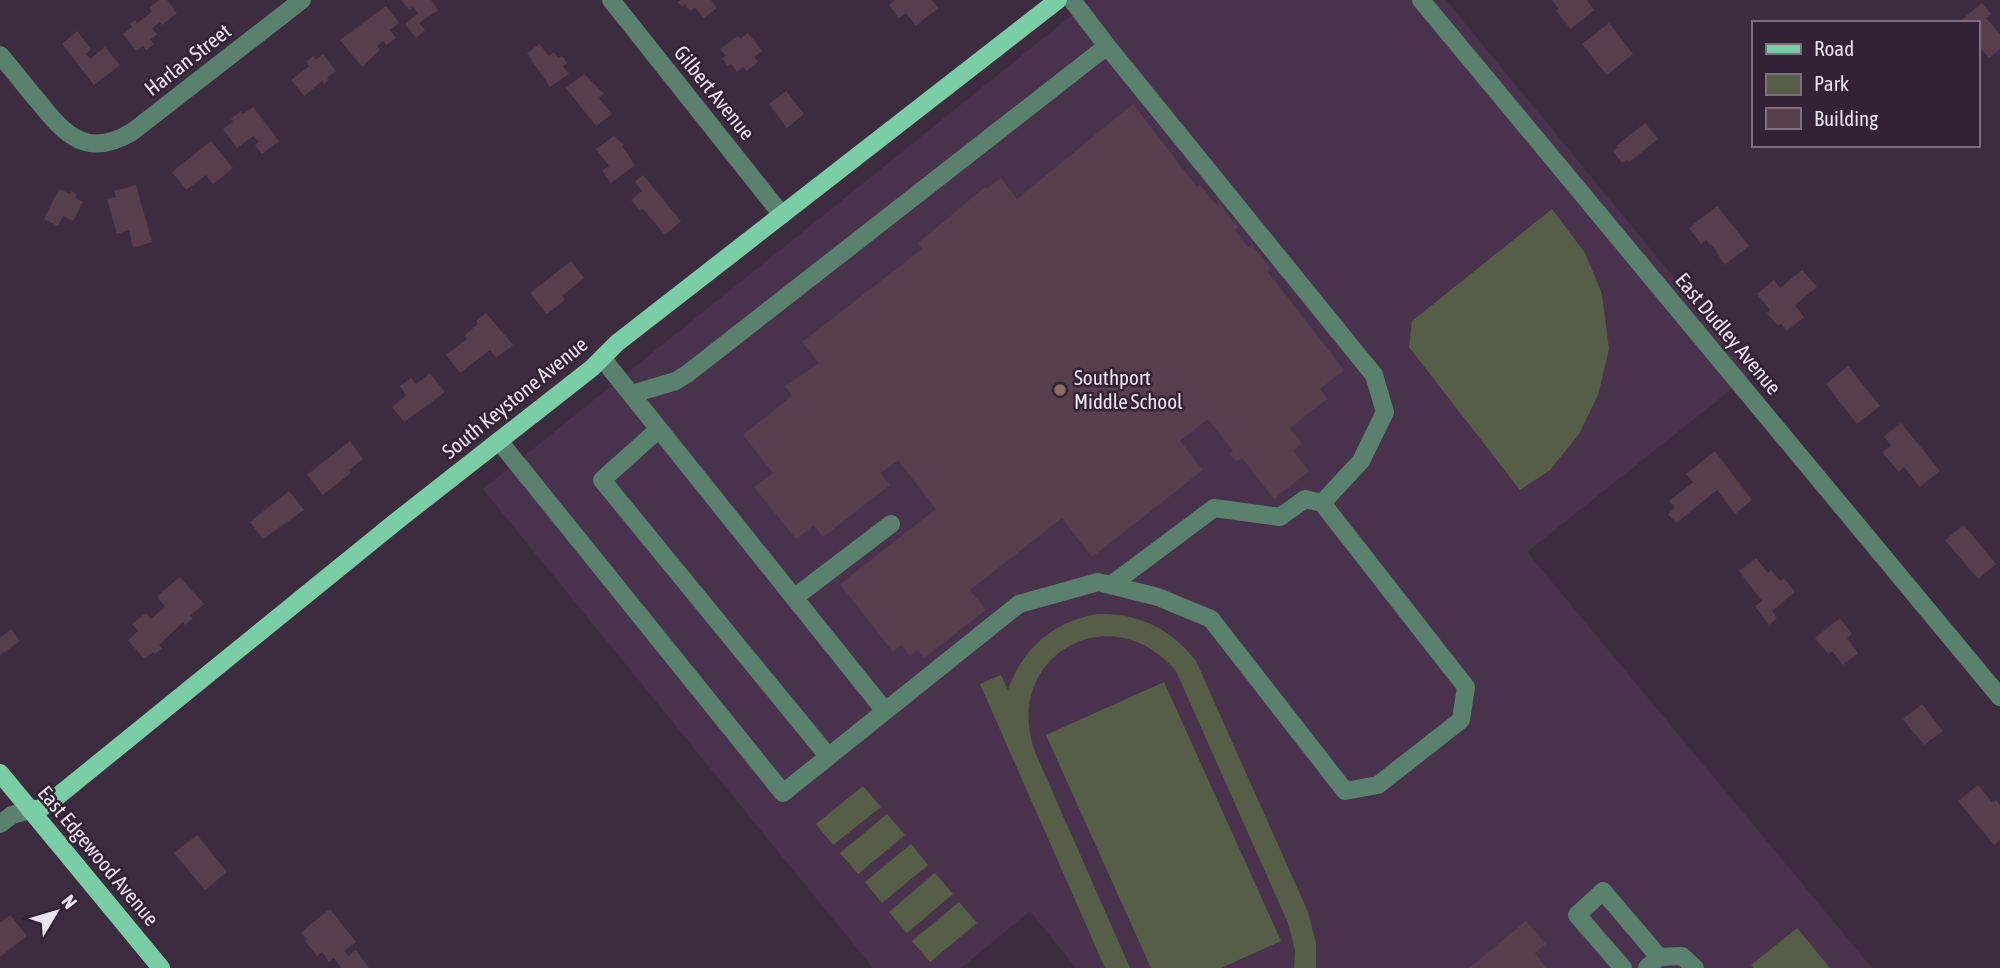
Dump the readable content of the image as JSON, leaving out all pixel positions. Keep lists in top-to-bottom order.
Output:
{
  "streets": {
    "main road": ["South Keystone Avenue", "East Edgewood Avenue"],
    "street": ["Harlan Street", "Gilbert Avenue", "East Dudley Avenue"]
  },
  "crossings": [
    ["Gilbert Avenue", "South Keystone Avenue"],
    ["South Keystone Avenue", "East Edgewood Avenue"]
  ],
  "places": ["Southport Middle School"],
  "legend": ["Road", "Park", "Building"],
  "north": "top right"
}
